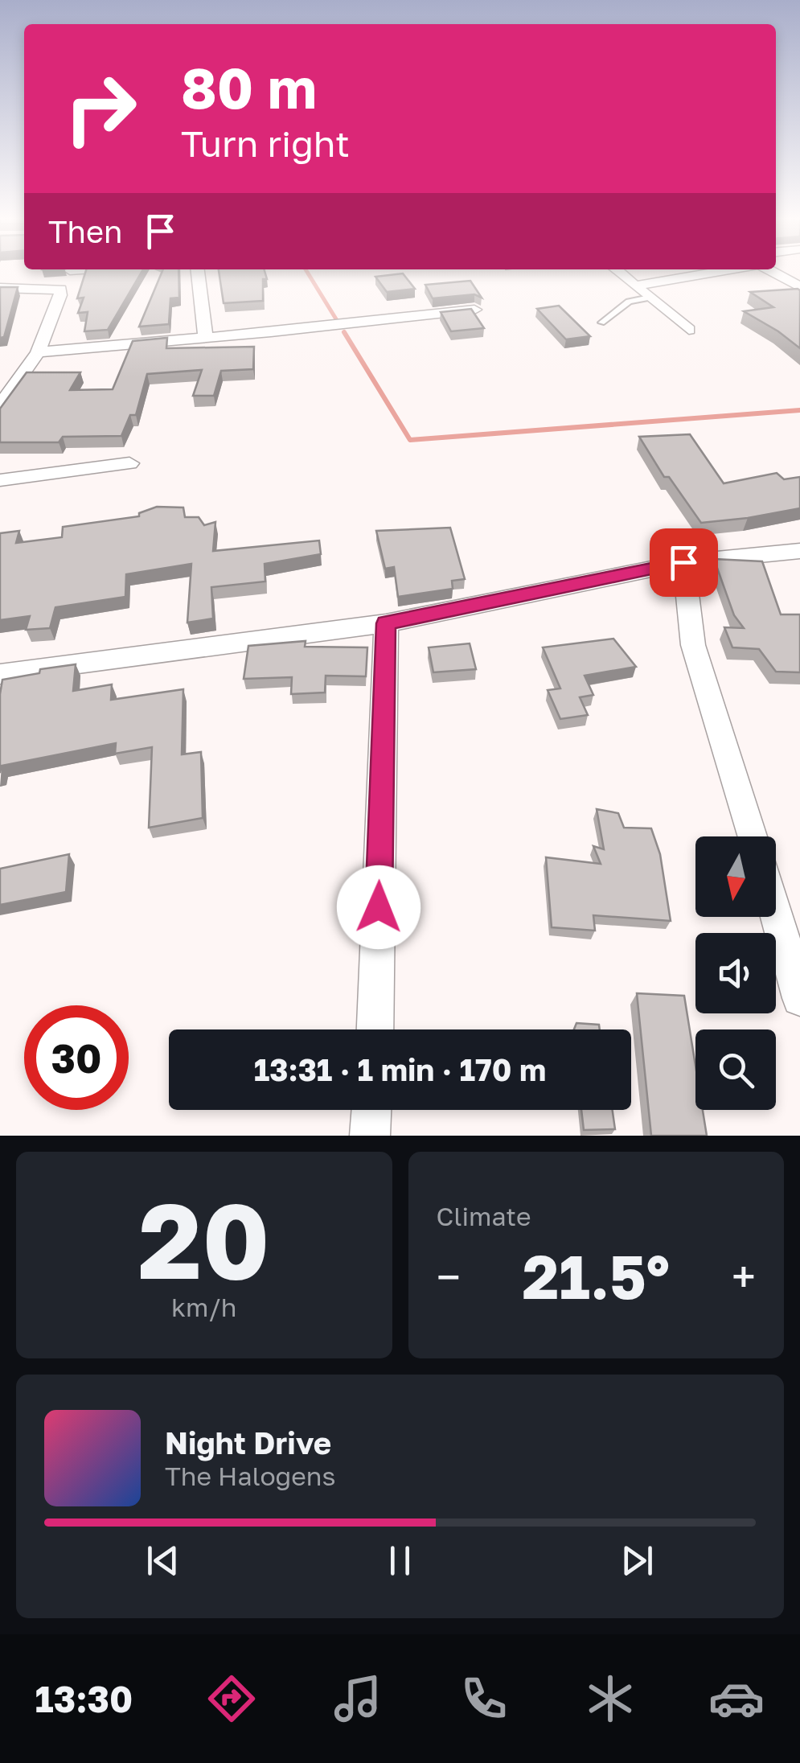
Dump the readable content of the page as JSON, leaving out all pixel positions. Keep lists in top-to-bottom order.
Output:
{
  "north": "bottom",
  "page": {
    "turn": ["80 m", "Turn right"],
    "then": "Then",
    "limit": "30",
    "trip": "13:31 · 1 min · 170 m",
    "tile": [
      ["20", "km/h"],
      "Climate"
    ],
    "heat": ["−", "21.5°", "+"],
    "song": ["Night Drive", "The Halogens"],
    "tabs": "13:30"
  }
}
